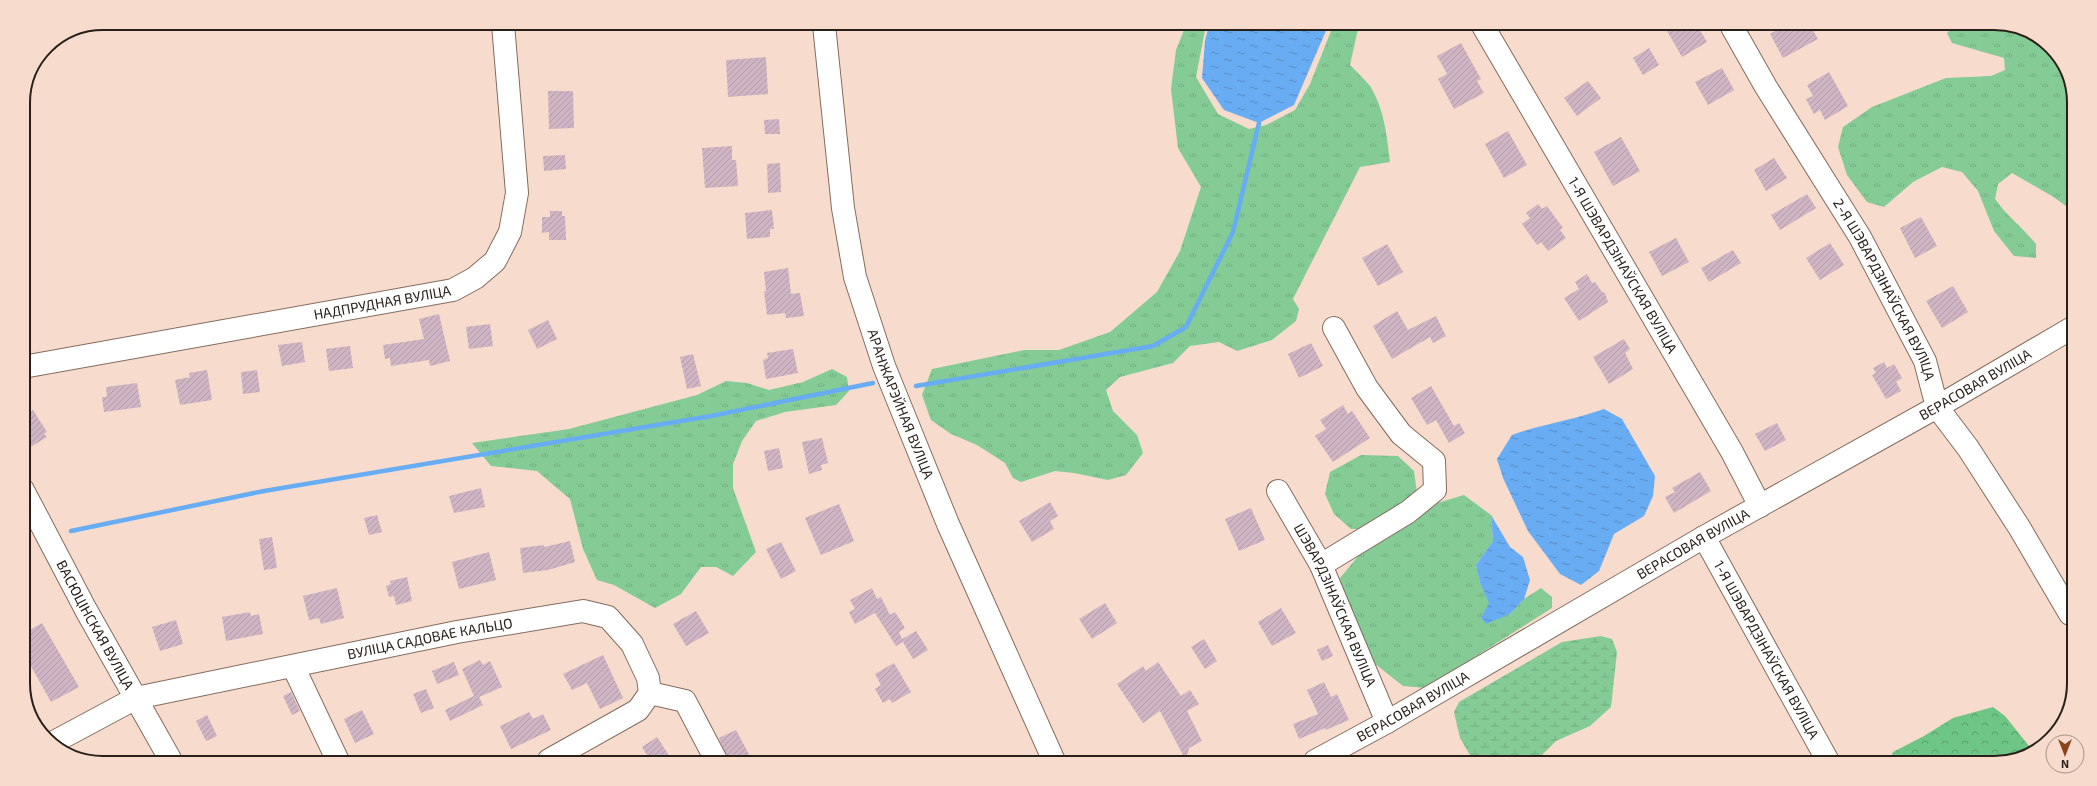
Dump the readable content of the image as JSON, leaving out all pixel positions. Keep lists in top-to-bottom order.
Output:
{
  "streets": {
    "street": [
      "1-Я ШЭВАРДЗІНАЎСКАЯ ВУЛІЦА",
      "2-Я ШЭВАРДЗІНАЎСКАЯ ВУЛІЦА",
      "НАДПРУДНАЯ ВУЛІЦА",
      "ВЕРАСОВАЯ ВУЛІЦА",
      "АРАНЖАРЭЙНАЯ ВУЛІЦА",
      "ШЭВАРДЗІНАЎСКАЯ ВУЛІЦА",
      "ВАСЮЦІНСКАЯ ВУЛІЦА",
      "ВУЛІЦА САДОВАЕ КАЛЬЦО"
    ]
  },
  "crossings": [
    ["1-Я ШЭВАРДЗІНАЎСКАЯ ВУЛІЦА", "ВЕРАСОВАЯ ВУЛІЦА"],
    ["2-Я ШЭВАРДЗІНАЎСКАЯ ВУЛІЦА", "ВЕРАСОВАЯ ВУЛІЦА"],
    ["ВЕРАСОВАЯ ВУЛІЦА", "ШЭВАРДЗІНАЎСКАЯ ВУЛІЦА"],
    ["ВАСЮЦІНСКАЯ ВУЛІЦА", "ВУЛІЦА САДОВАЕ КАЛЬЦО"]
  ],
  "north": "bottom"
}
